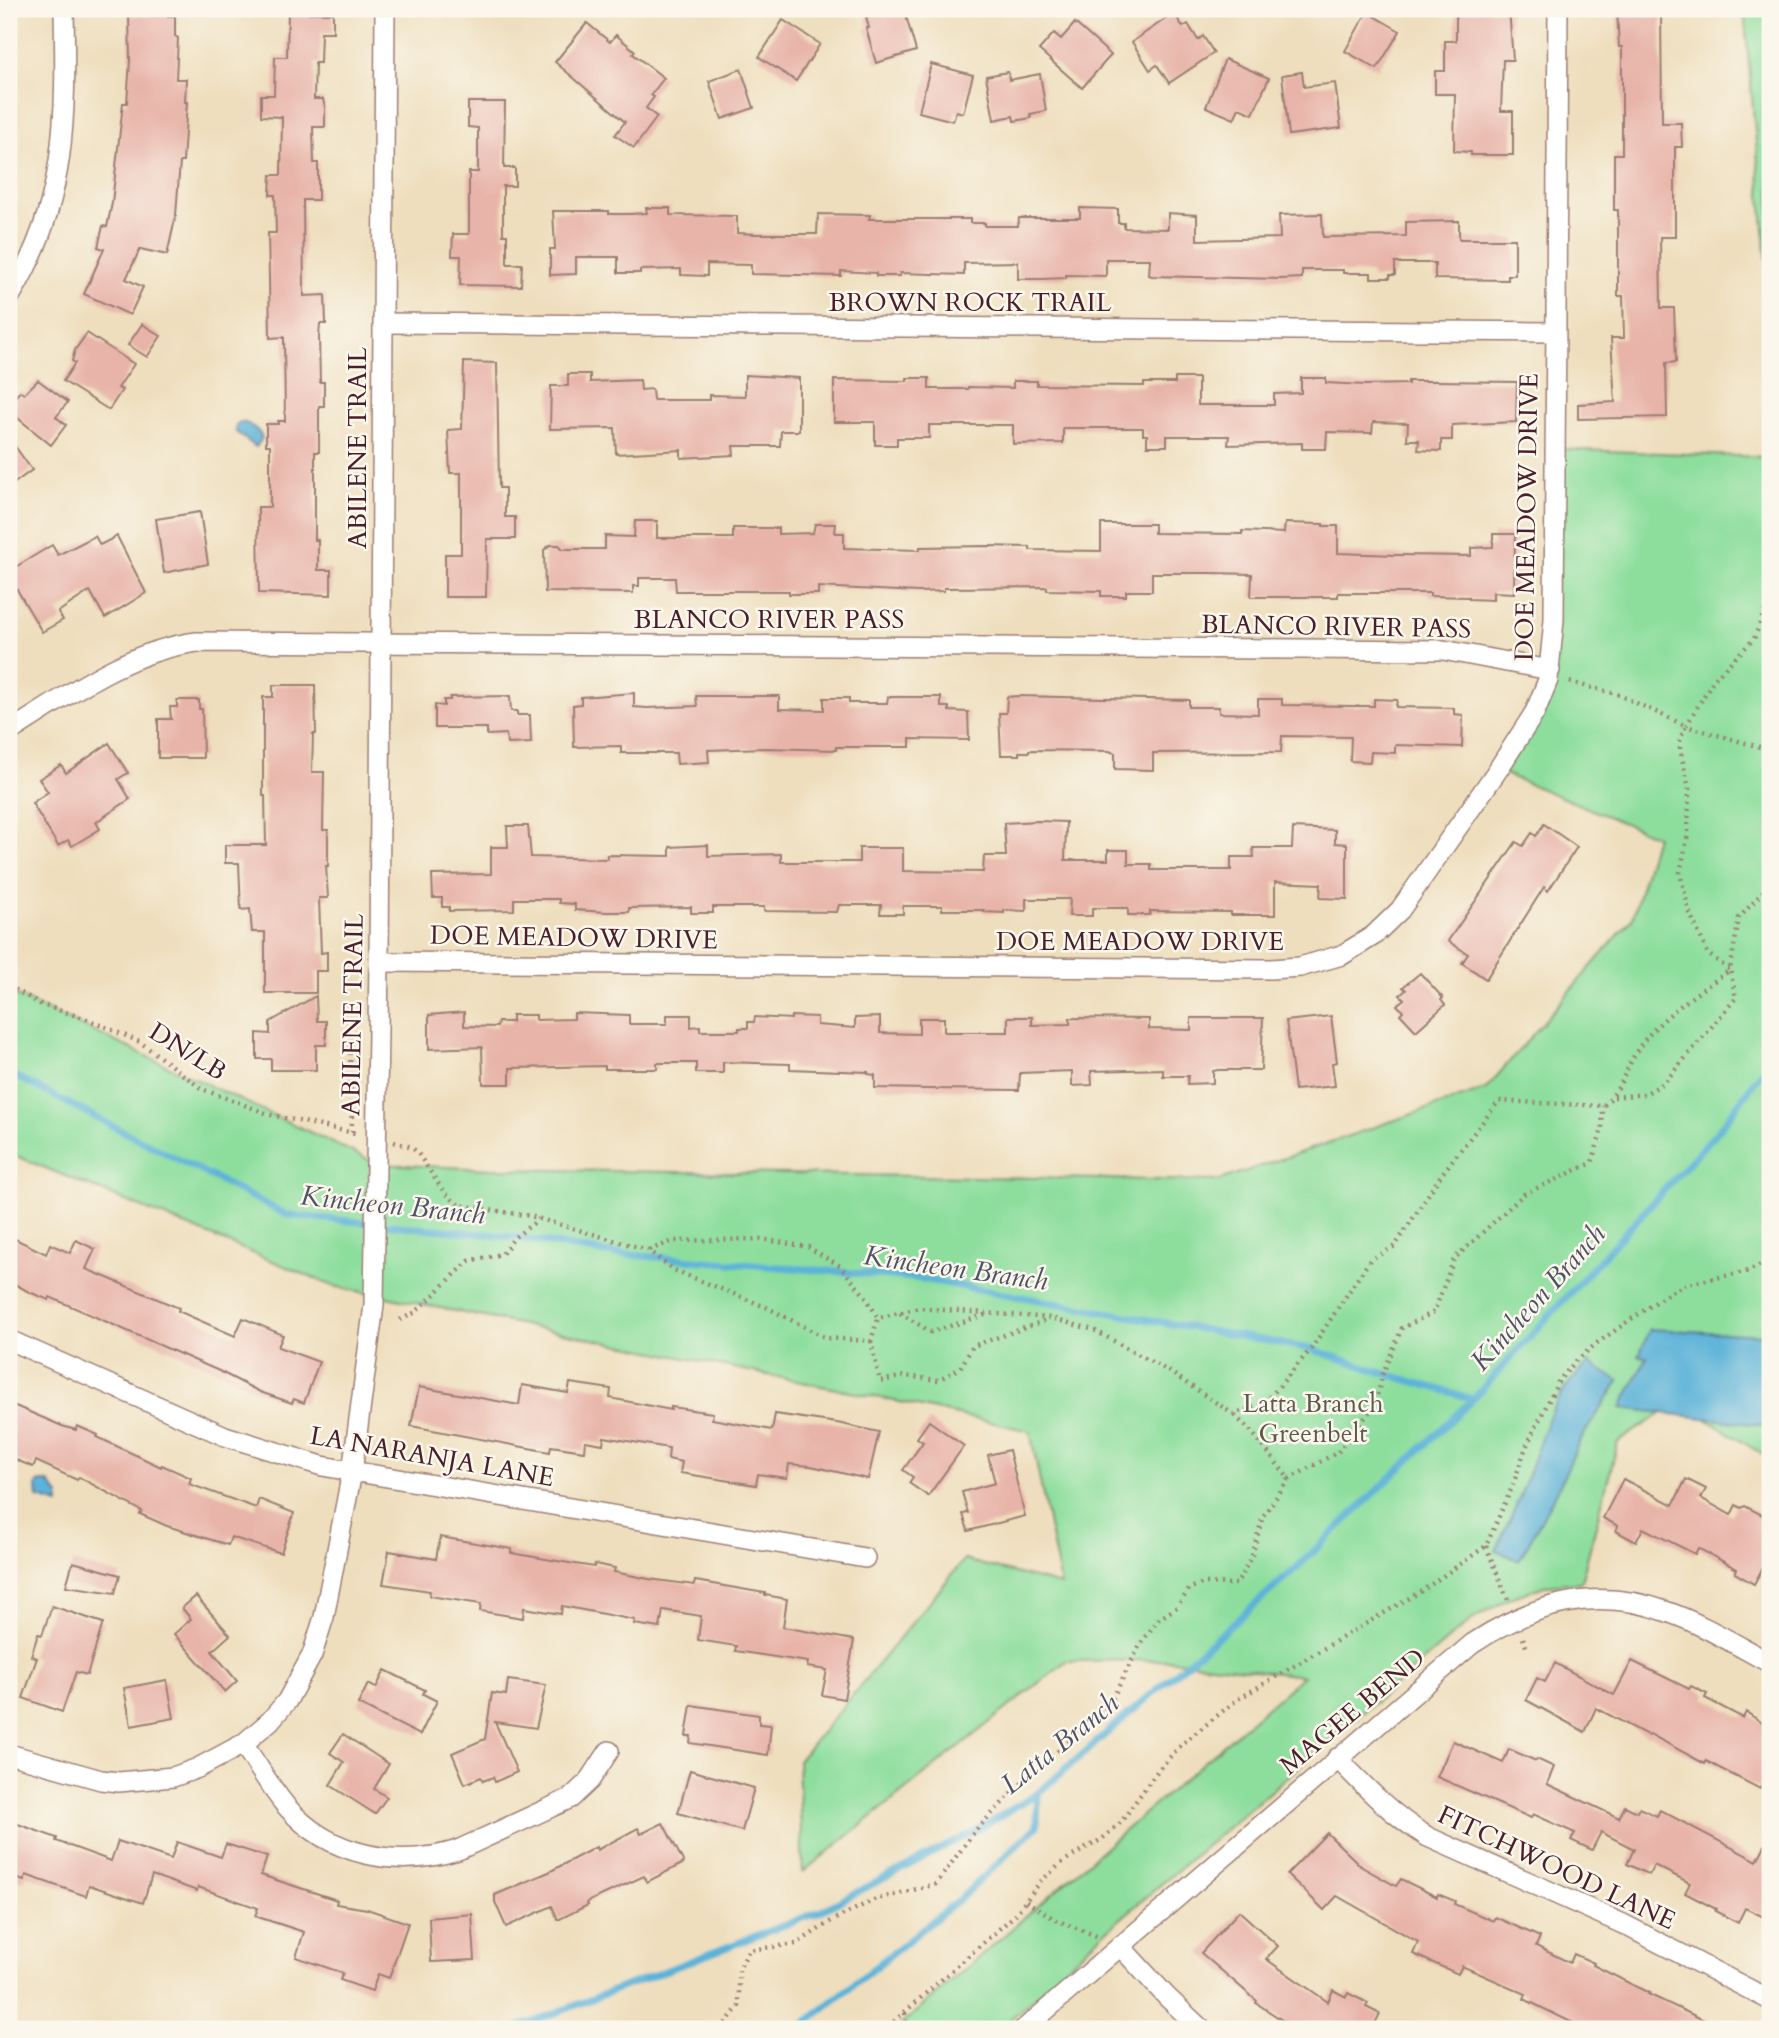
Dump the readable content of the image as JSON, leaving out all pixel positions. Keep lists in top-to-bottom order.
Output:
{
  "streets": {
    "street": [
      "BROWN ROCK TRAIL",
      "ABILENE TRAIL",
      "DOE MEADOW DRIVE",
      "BLANCO RIVER PASS",
      "LA NARANJA LANE",
      "MAGEE BEND",
      "FITCHWOOD LANE"
    ],
    "path": ["DN/LB"]
  },
  "crossings": [
    ["BROWN ROCK TRAIL", "ABILENE TRAIL"],
    ["BROWN ROCK TRAIL", "DOE MEADOW DRIVE"],
    ["ABILENE TRAIL", "DOE MEADOW DRIVE"],
    ["ABILENE TRAIL", "BLANCO RIVER PASS"],
    ["ABILENE TRAIL", "LA NARANJA LANE"],
    ["DOE MEADOW DRIVE", "BLANCO RIVER PASS"],
    ["MAGEE BEND", "FITCHWOOD LANE"]
  ],
  "water": ["Kincheon Branch", "Latta Branch"],
  "parks": ["Latta Branch Greenbelt"]
}
